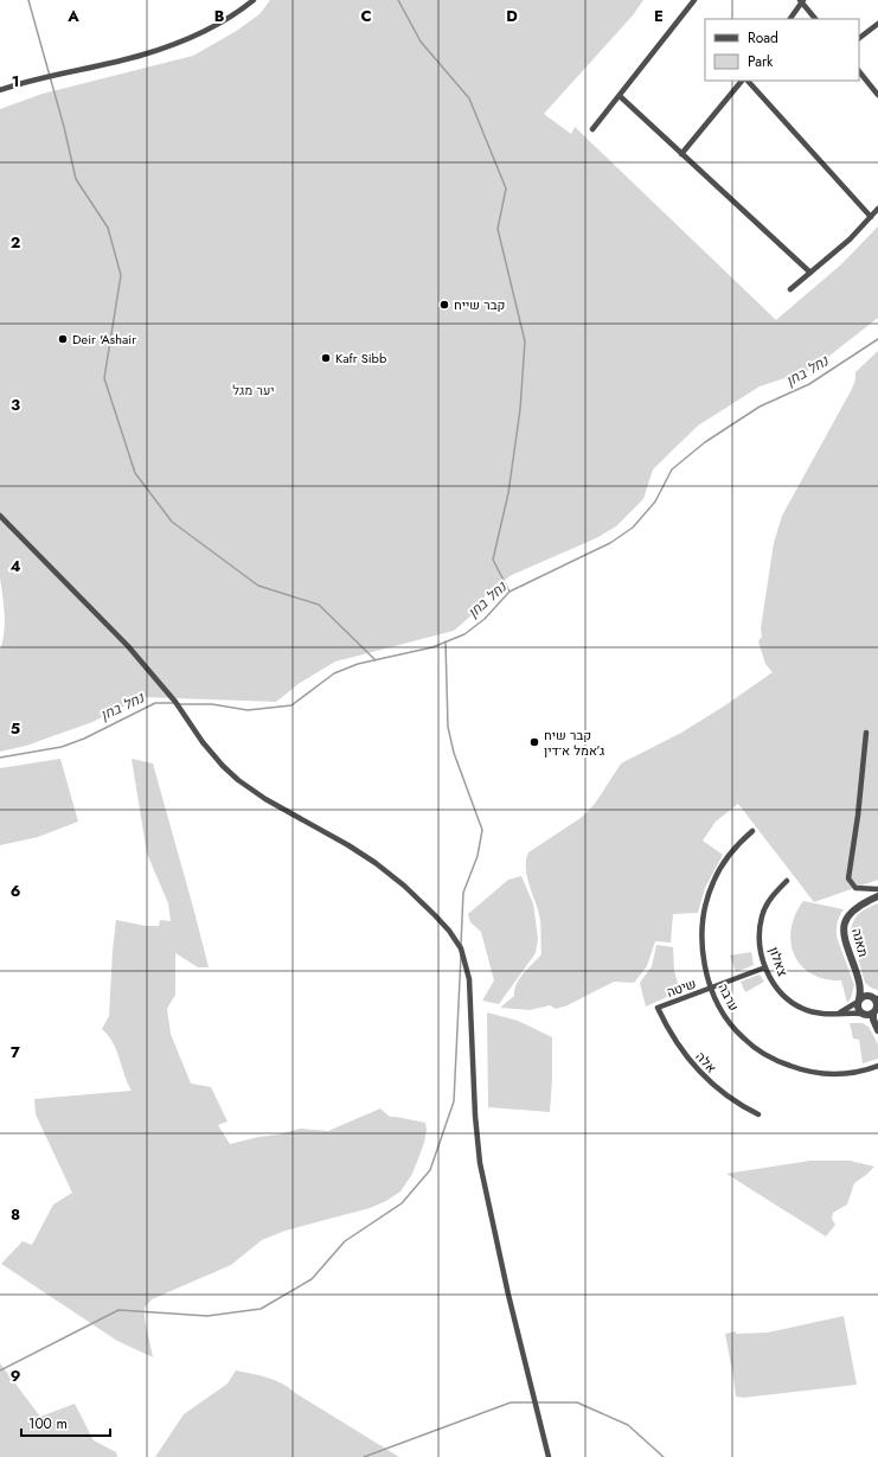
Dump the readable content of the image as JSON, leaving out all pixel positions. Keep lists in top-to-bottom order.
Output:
{
  "streets": {
    "street": [
      "תאנה",
      "צאלון",
      "שיטה",
      "ערבה",
      "אלה"
    ]
  },
  "crossings": [
    ["תאנה", "צאלון"],
    ["צאלון", "שיטה"],
    ["שיטה", "ערבה"],
    ["שיטה", "אלה"]
  ],
  "water": ["נחל בחן"],
  "parks": ["יער מגל"],
  "places": [
    "קבר שייח",
    "Deir 'Ashair",
    "Kafr Sibb",
    "קבר שיח ג׳אמל א־דין"
  ],
  "legend": ["Road", "Park"],
  "scale_bar": "100 m",
  "grid": {
    "columns": [
      "A",
      "B",
      "C",
      "D",
      "E"
    ],
    "rows": [
      "1",
      "2",
      "3",
      "4",
      "5",
      "6",
      "7",
      "8",
      "9"
    ]
  }
}
